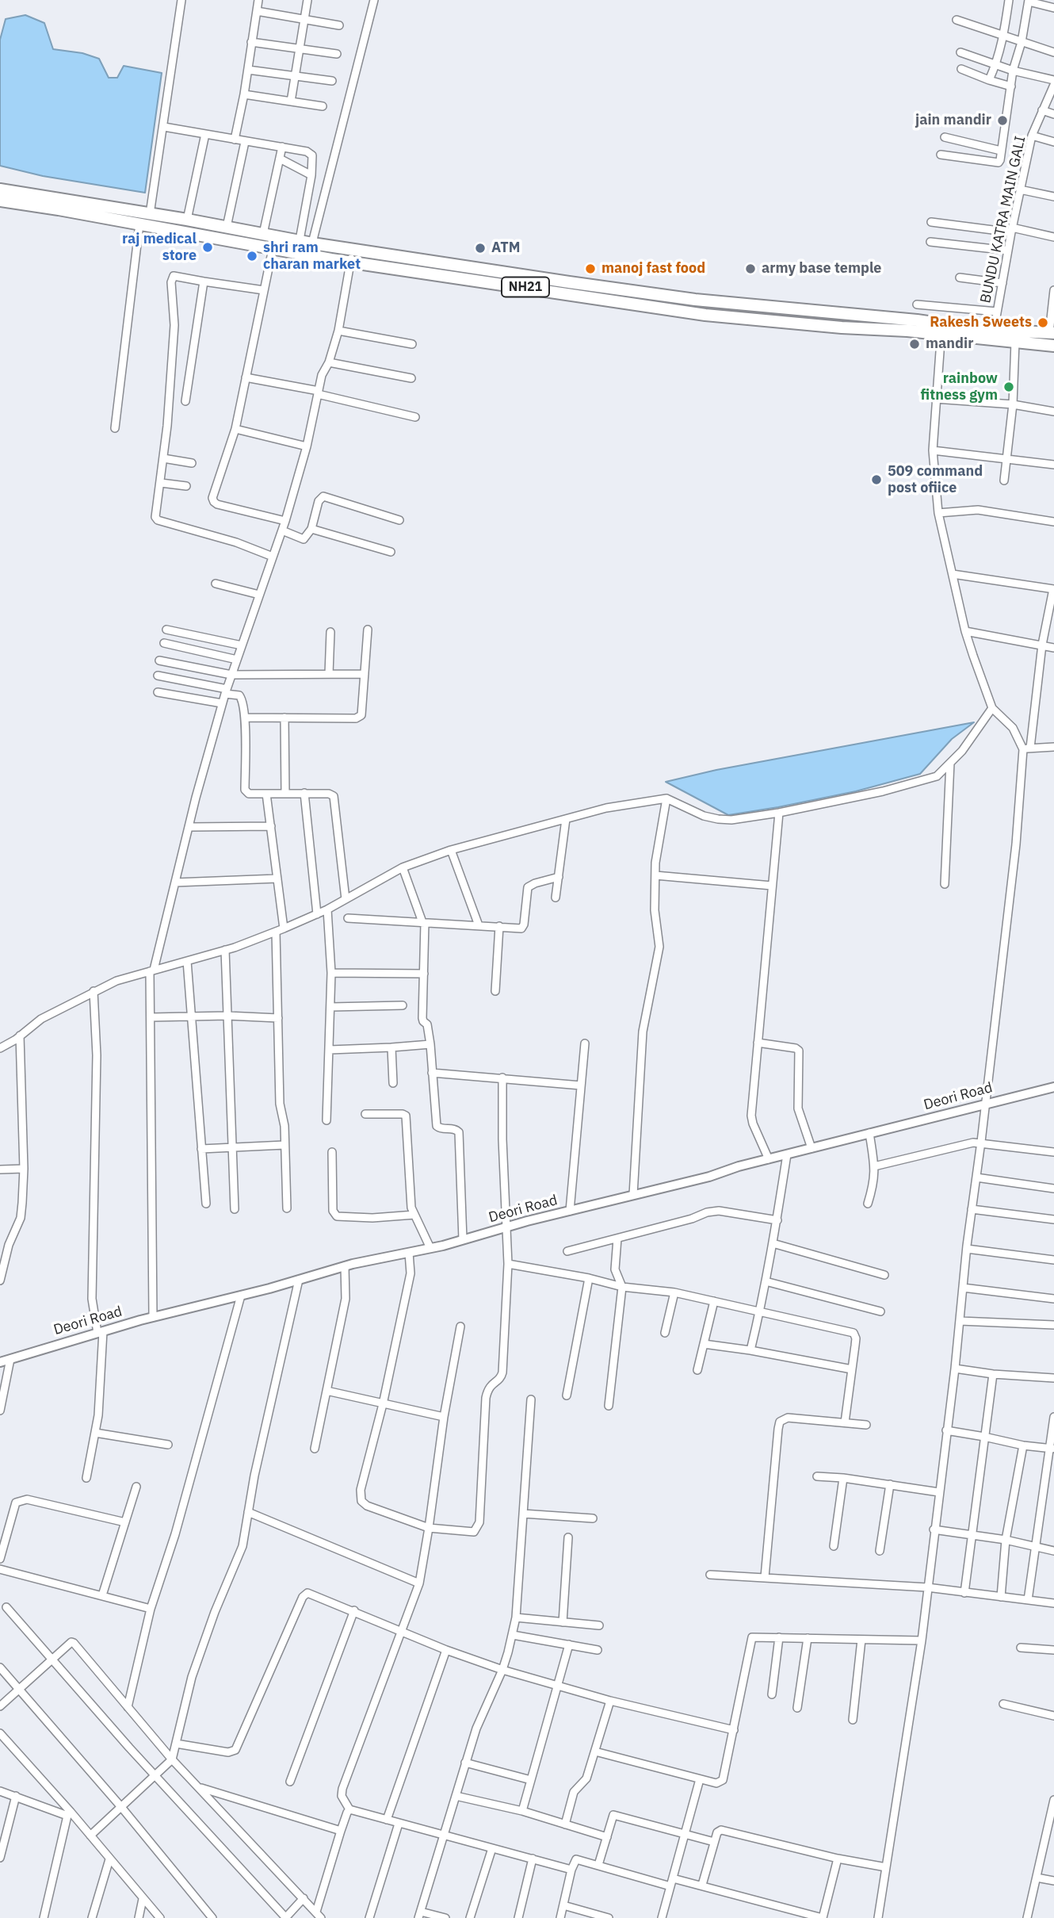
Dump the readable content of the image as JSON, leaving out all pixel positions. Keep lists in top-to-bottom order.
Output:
{
  "streets": {
    "highway": ["NH21"],
    "street": ["BUNDU KATRA MAIN GALI", "Deori Road"]
  },
  "crossings": [
    ["BUNDU KATRA MAIN GALI", "NH21"]
  ],
  "places": [
    "jain mandir",
    "raj medical store",
    "ATM",
    "shri ram charan market",
    "manoj fast food",
    "army base temple",
    "Rakesh Sweets",
    "mandir",
    "rainbow fitness gym",
    "509 command post ofiice"
  ]
}
